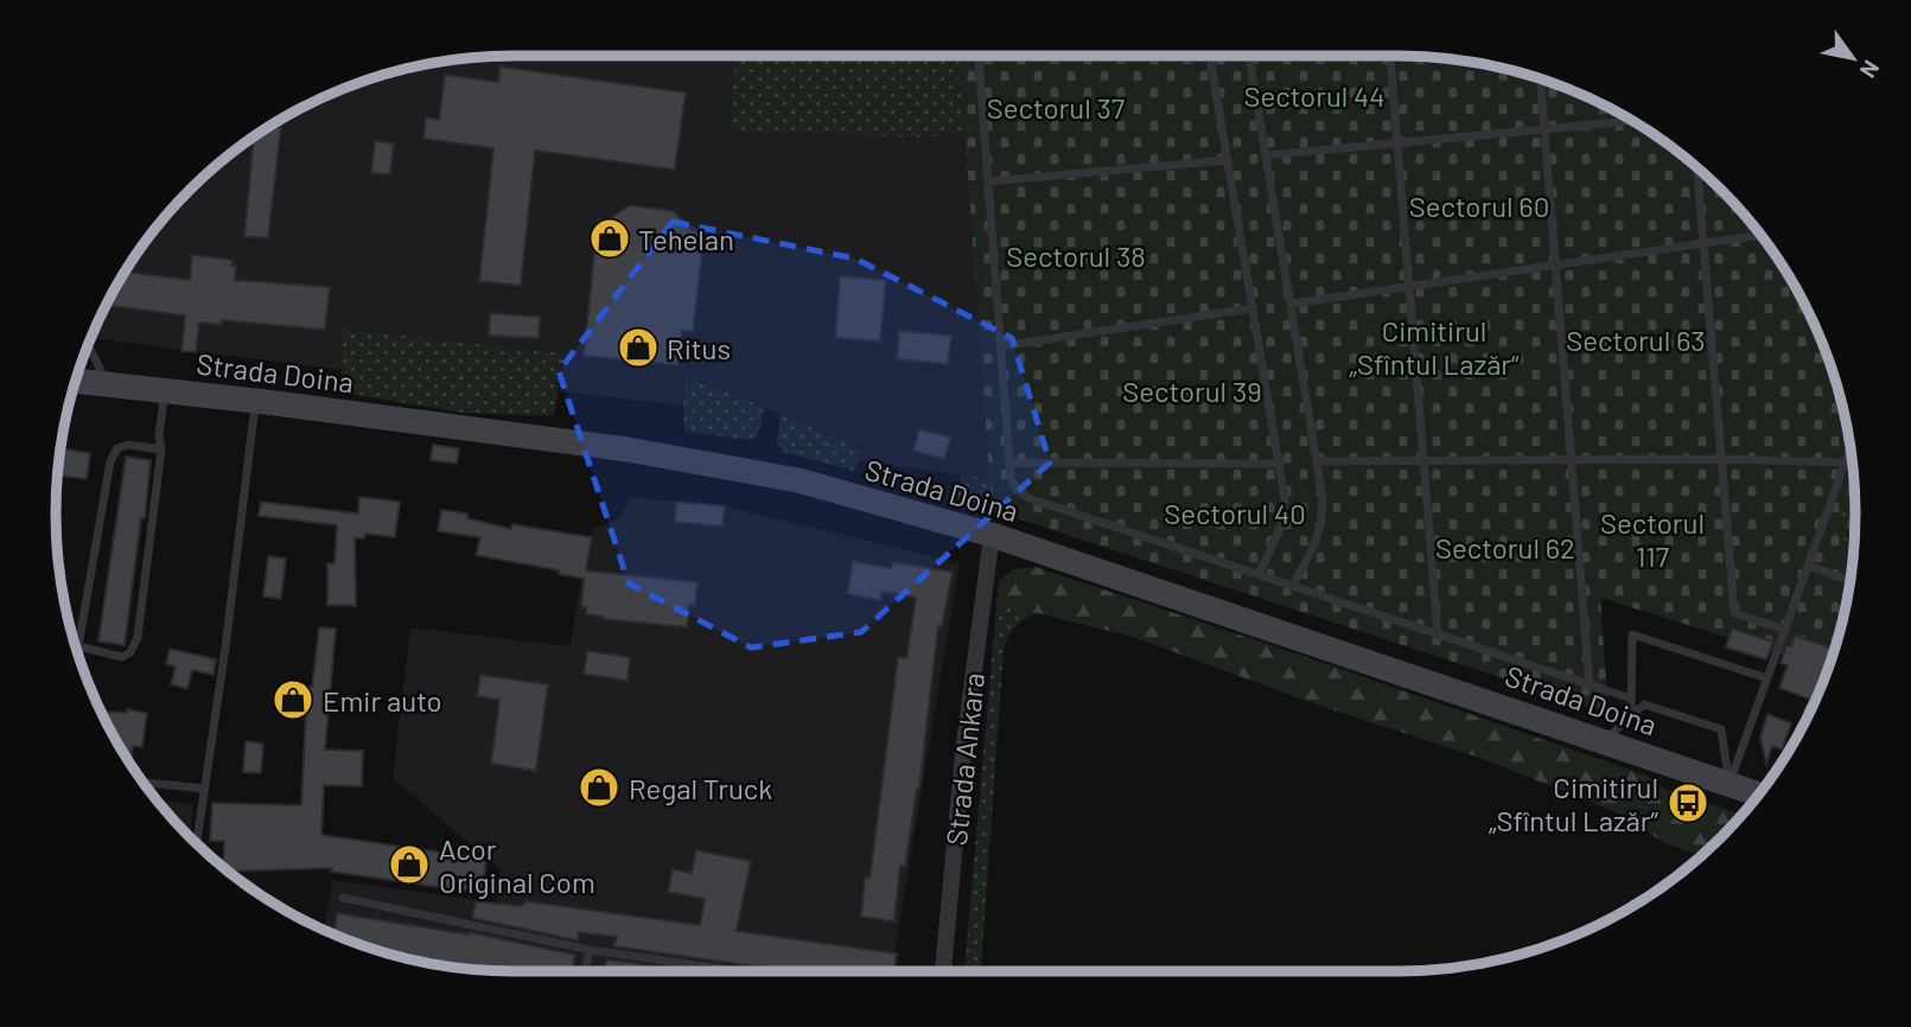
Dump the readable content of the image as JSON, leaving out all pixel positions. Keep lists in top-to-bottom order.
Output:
{
  "streets": {
    "main road": ["Strada Doina"],
    "street": ["Strada Ankara"]
  },
  "crossings": [
    ["Strada Doina", "Strada Ankara"]
  ],
  "parks": [
    "Sectorul 44",
    "Sectorul 37",
    "Sectorul 60",
    "Sectorul 38",
    "Cimitirul „Sfîntul Lazăr“",
    "Sectorul 63",
    "Sectorul 39",
    "Sectorul 40",
    "Sectorul 117",
    "Sectorul 62"
  ],
  "places": {
    "shop": [
      "Tehelan",
      "Ritus",
      "Emir auto",
      "Regal Truck",
      "Acor Original Com"
    ],
    "bus stop": ["Cimitirul „Sfîntul Lazăr”"]
  },
  "north": "bottom right"
}
